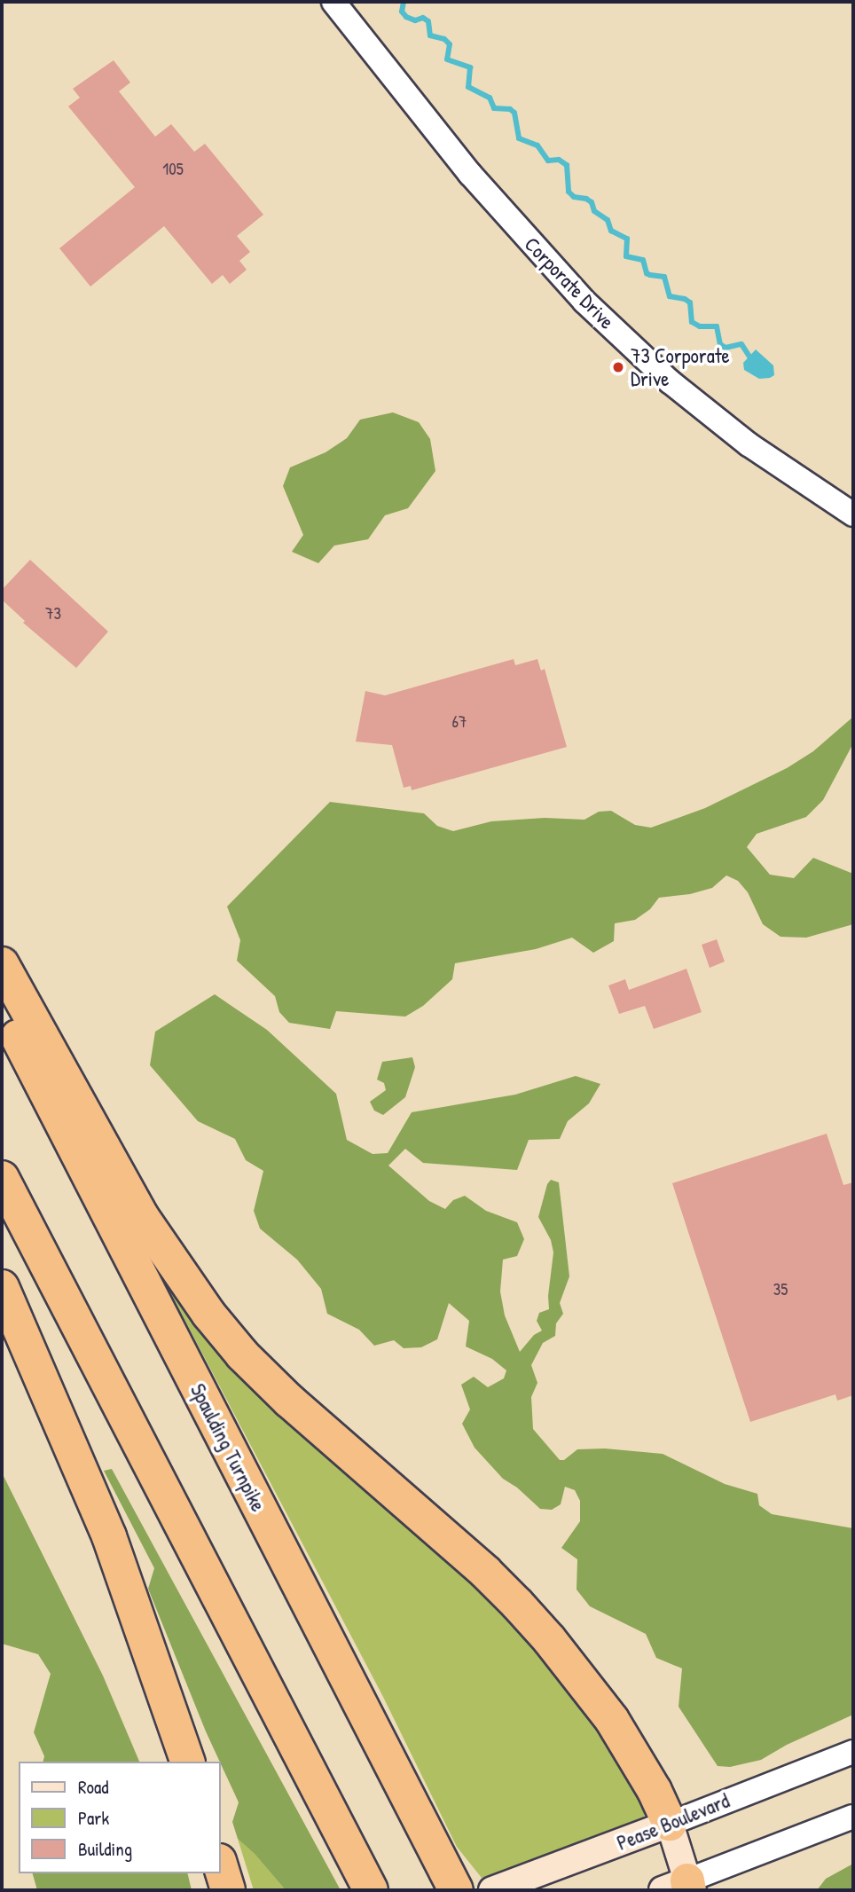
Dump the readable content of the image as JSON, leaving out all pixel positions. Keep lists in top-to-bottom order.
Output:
{
  "streets": {
    "highway": ["Spaulding Turnpike"],
    "main road": ["Pease Boulevard"],
    "street": ["Corporate Drive"]
  },
  "places": ["73 Corporate Drive"],
  "house_numbers": [
    "105",
    "73",
    "67",
    "35"
  ],
  "legend": ["Road", "Park", "Building"]
}
